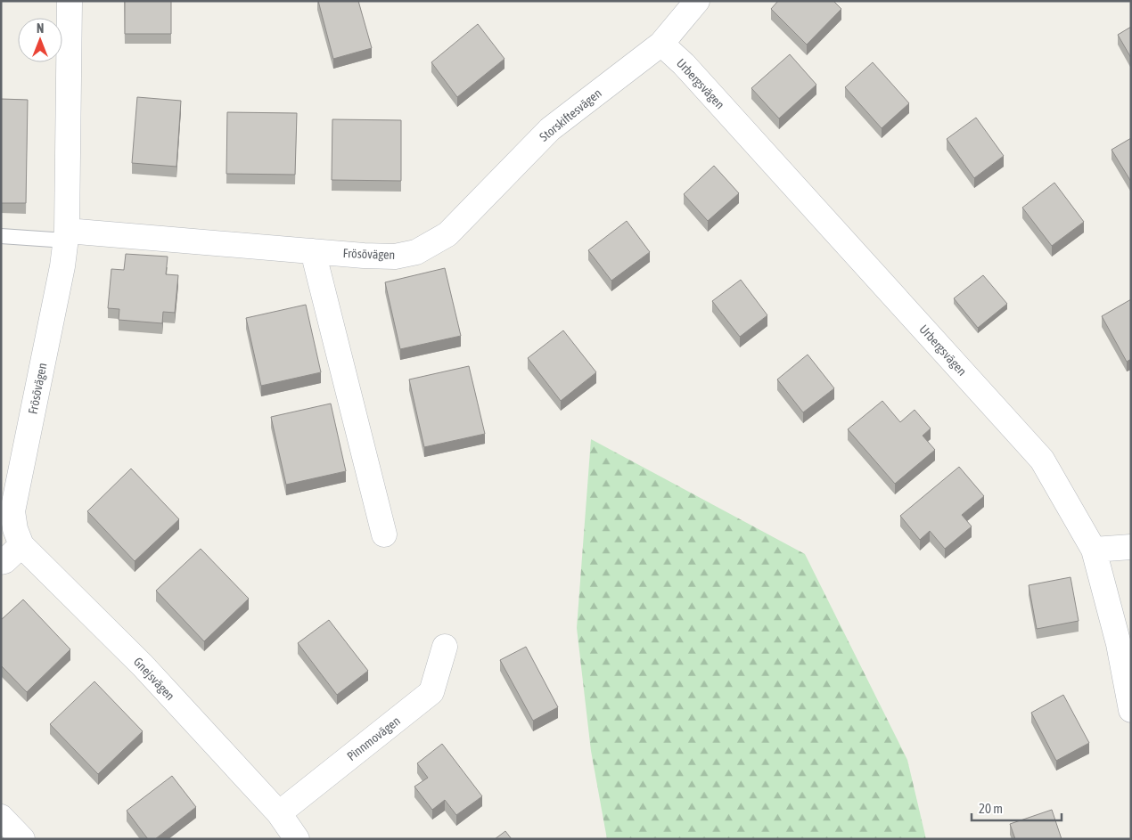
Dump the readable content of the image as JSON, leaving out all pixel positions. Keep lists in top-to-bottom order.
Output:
{
  "streets": {
    "street": [
      "Urbergsvägen",
      "Storskiftesvägen",
      "Frösövägen",
      "Gnejsvägen",
      "Pinnmovägen"
    ]
  },
  "crossings": [
    ["Urbergsvägen", "Storskiftesvägen"],
    ["Storskiftesvägen", "Frösövägen"],
    ["Frösövägen", "Gnejsvägen"],
    ["Gnejsvägen", "Pinnmovägen"]
  ],
  "scale_bar": "20 m",
  "north": "top"
}
